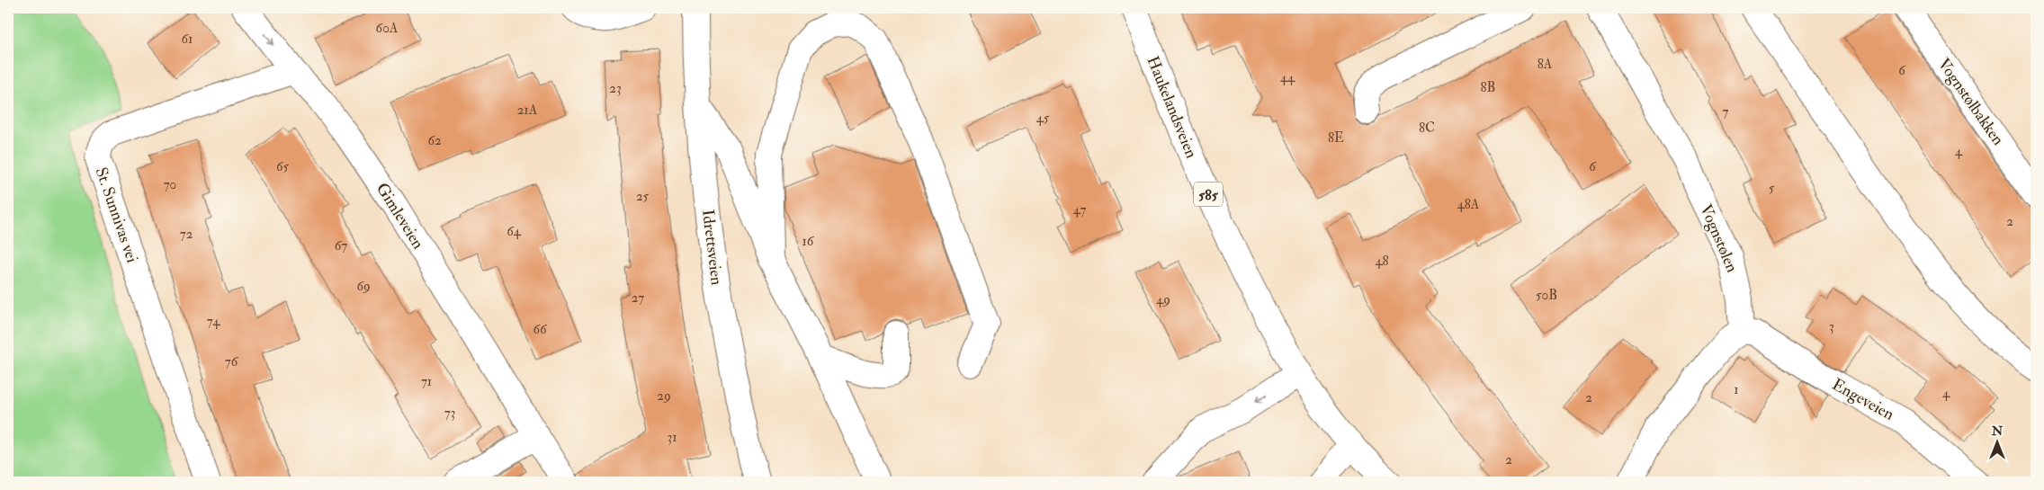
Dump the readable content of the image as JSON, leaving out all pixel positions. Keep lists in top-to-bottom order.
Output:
{
  "streets": {
    "street": [
      "Vognstølbakken",
      "Haukelandsveien",
      "585",
      "St. Sunnivas vei",
      "Gimleveien",
      "Vognstølen",
      "Idrettsveien",
      "Engeveien"
    ]
  },
  "crossings": [
    ["Haukelandsveien", "585"],
    ["St. Sunnivas vei", "Gimleveien"],
    ["Vognstølen", "Engeveien"]
  ],
  "house_numbers": [
    "60A",
    "61",
    "8A",
    "6",
    "44",
    "8B",
    "23",
    "21A",
    "7",
    "45",
    "8C",
    "8E",
    "62",
    "4",
    "65",
    "6",
    "70",
    "5",
    "25",
    "48A",
    "47",
    "2",
    "64",
    "72",
    "16",
    "67",
    "48",
    "69",
    "50B",
    "27",
    "49",
    "74",
    "3",
    "66",
    "76",
    "71",
    "1",
    "4",
    "29",
    "2",
    "73",
    "31",
    "2"
  ],
  "north": "top"
}
